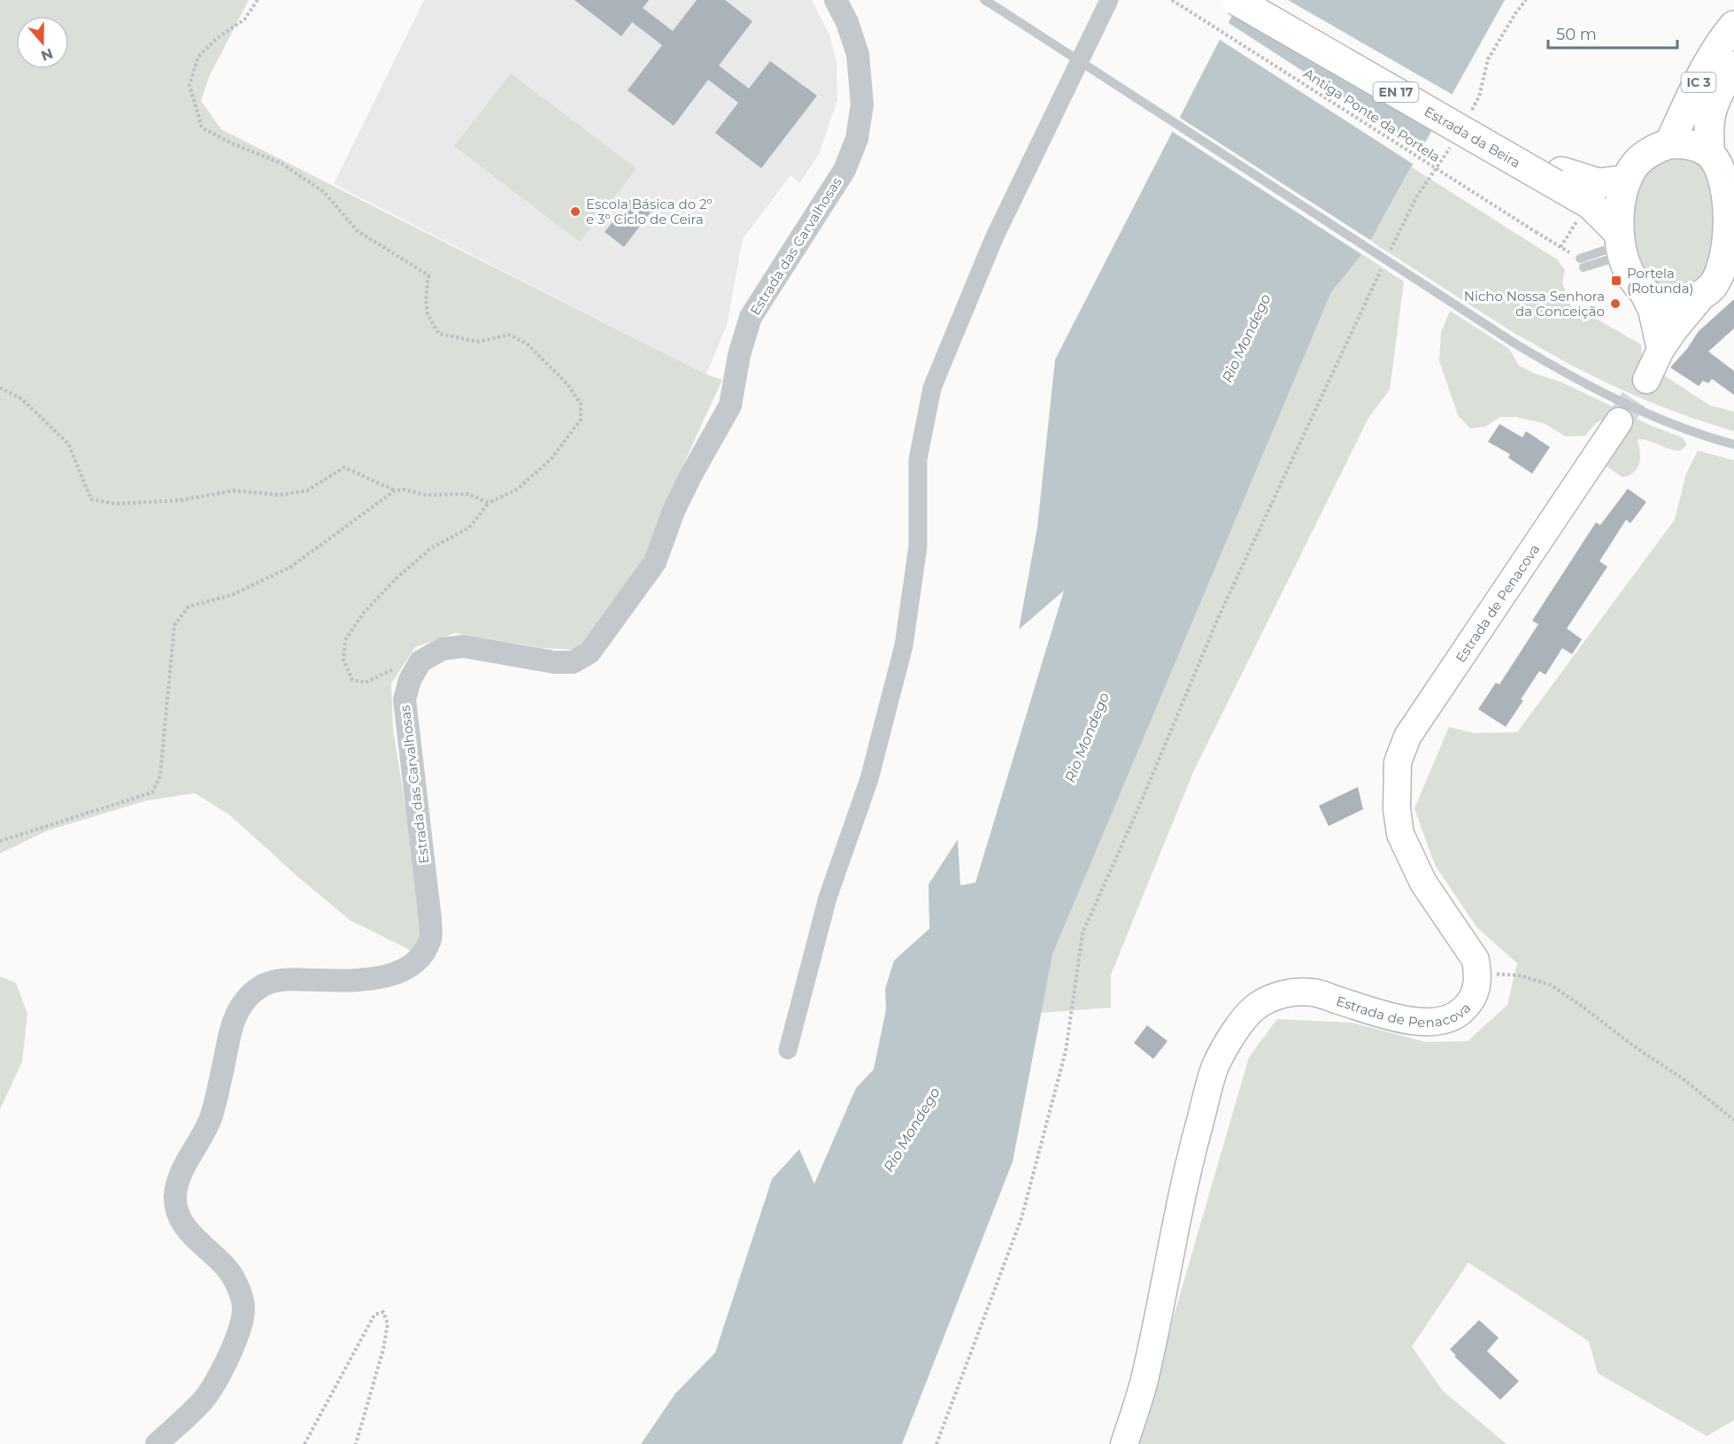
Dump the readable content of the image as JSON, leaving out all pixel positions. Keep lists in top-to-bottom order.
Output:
{
  "streets": {
    "main road": [
      "IC 3",
      "EN 17",
      "Estrada da Beira",
      "Estrada de Penacova"
    ],
    "street": ["Estrada das Carvalhosas"],
    "path": ["Antiga Ponte da Portela"]
  },
  "crossings": [
    ["IC 3", "Estrada da Beira"]
  ],
  "water": ["Rio Mondego"],
  "places": {
    "other": ["Escola Básica do 2º e 3º Ciclo de Ceira", "Nicho Nossa Senhora da Conceição"],
    "transit": ["Portela (Rotunda)"]
  },
  "scale_bar": "50 m",
  "north": "bottom"
}
